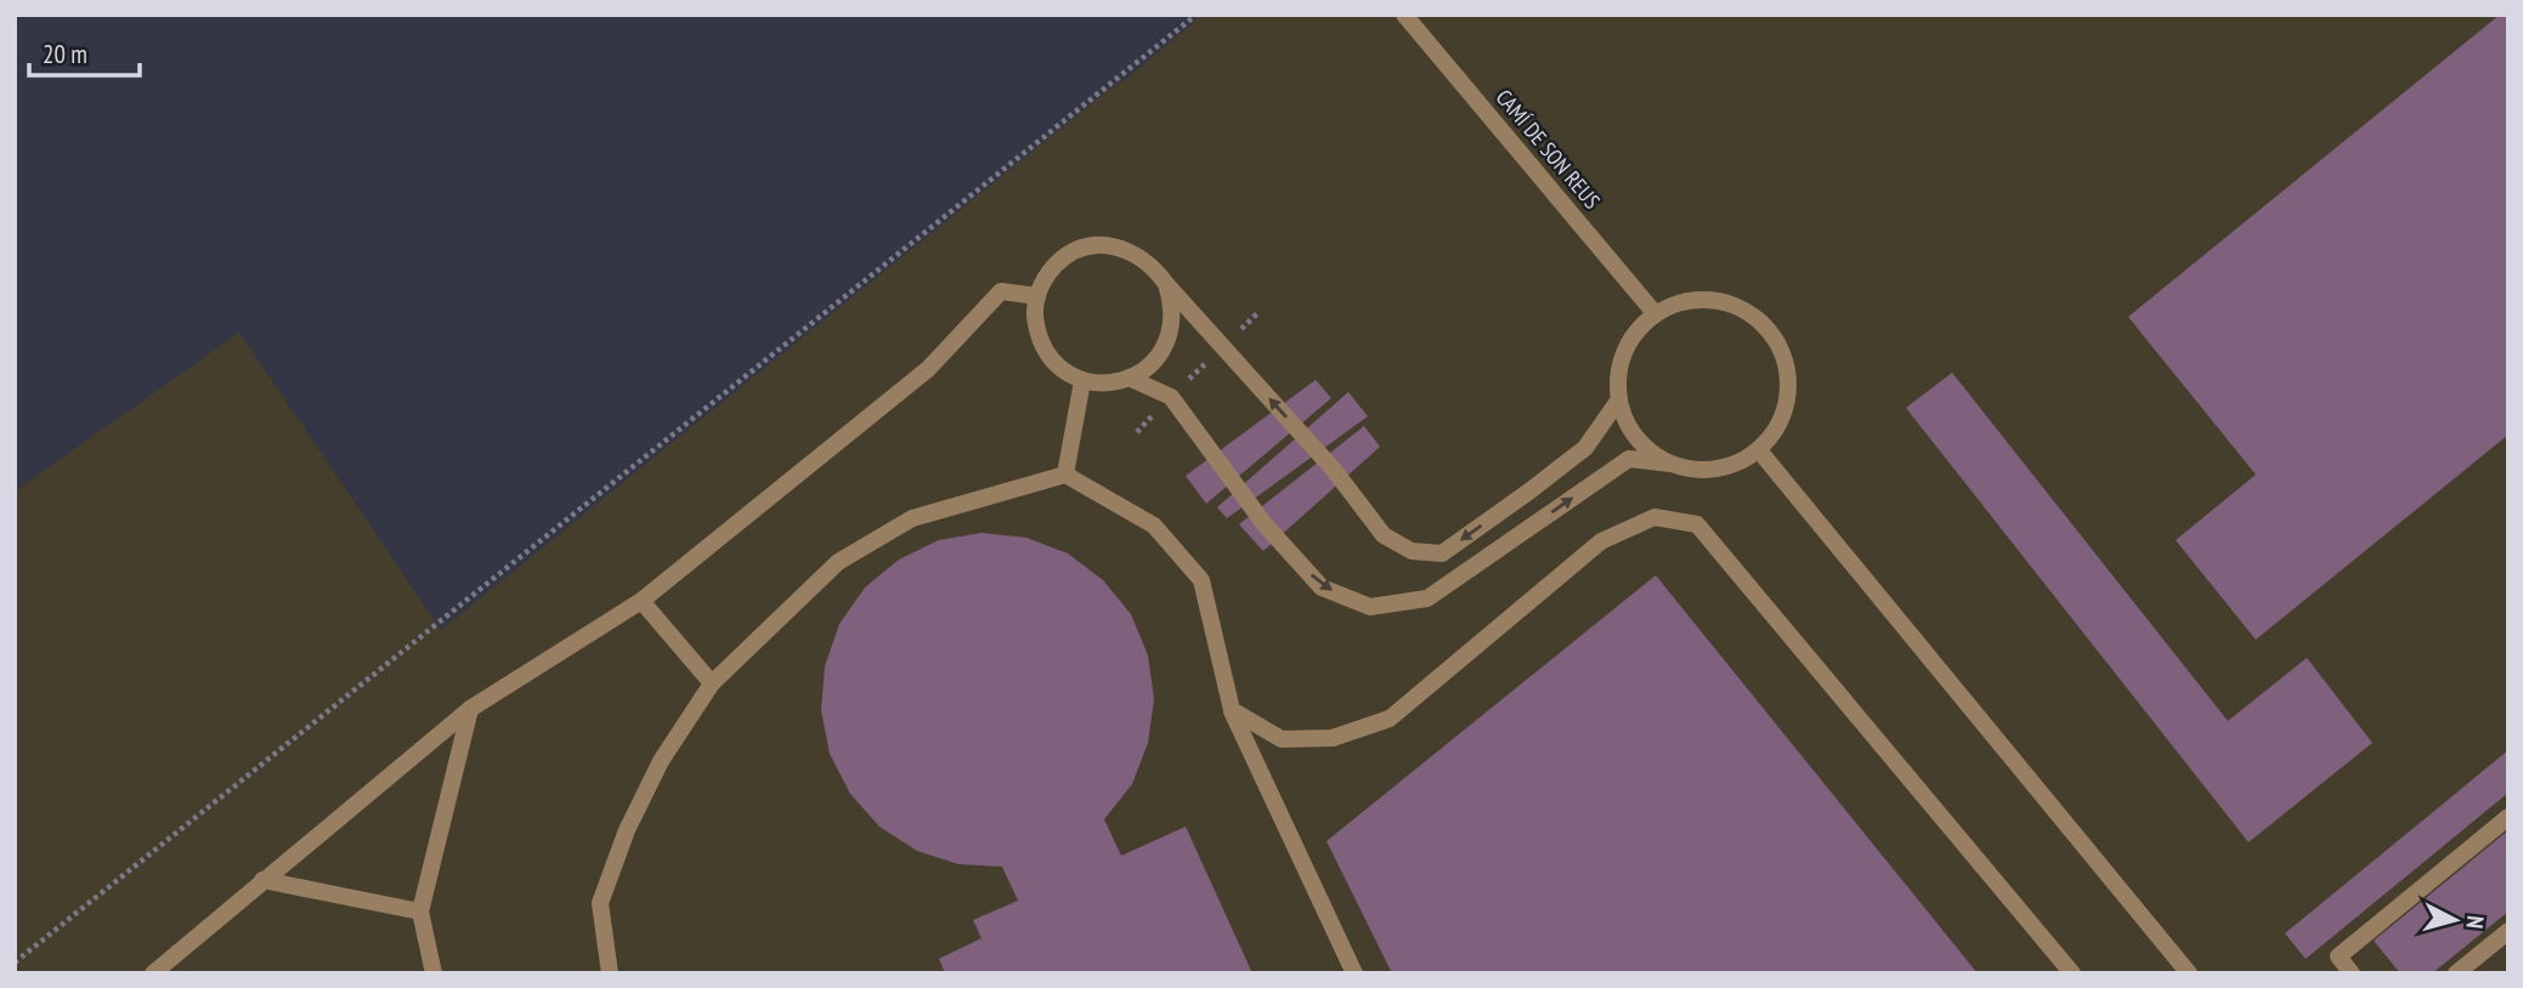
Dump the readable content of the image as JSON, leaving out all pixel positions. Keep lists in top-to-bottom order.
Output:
{
  "streets": {
    "street": ["CAMÍ DE SON REUS"]
  },
  "scale_bar": "20 m",
  "north": "right"
}
